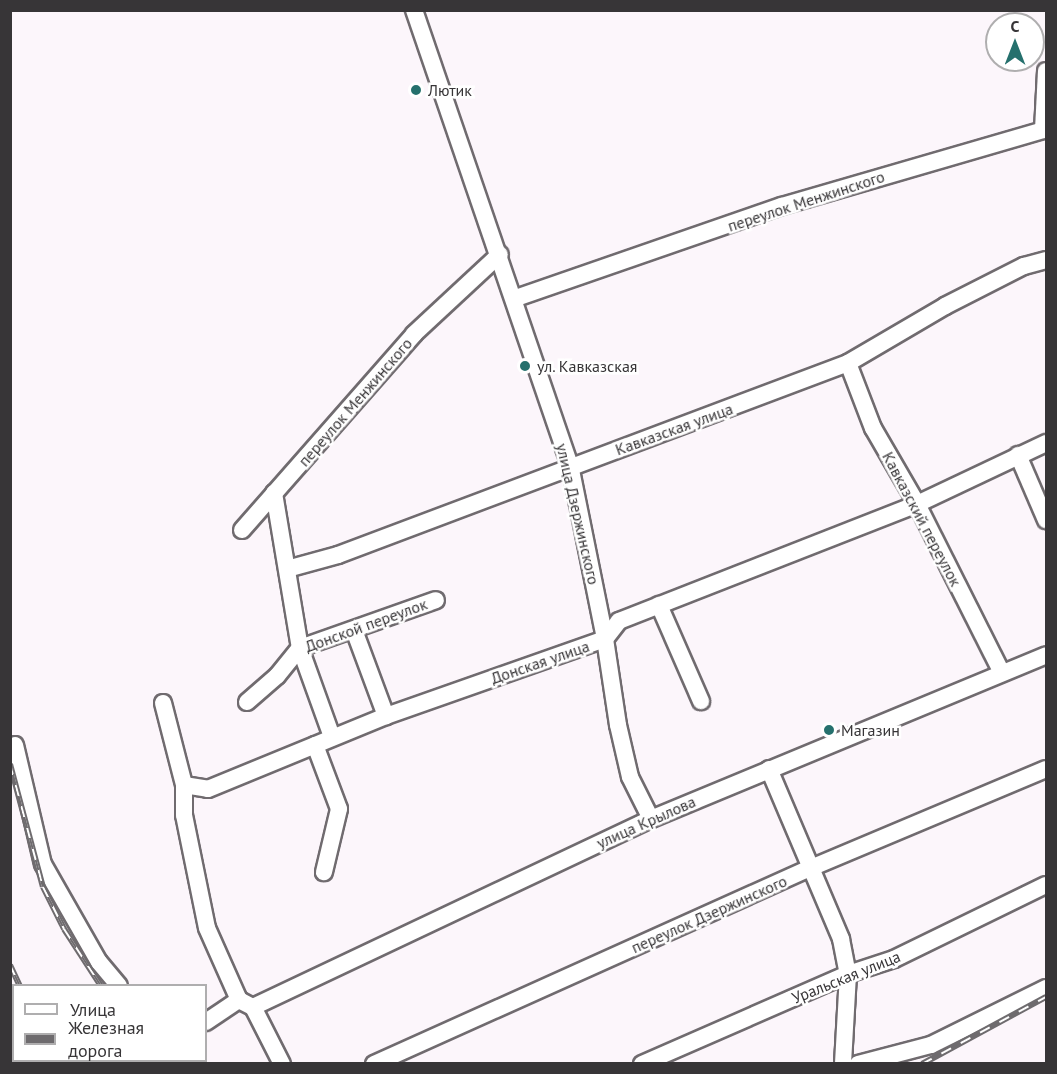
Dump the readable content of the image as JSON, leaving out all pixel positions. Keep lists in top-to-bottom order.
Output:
{
  "streets": {
    "street": [
      "переулок Менжинского",
      "Кавказская улица",
      "улица Дзержинского",
      "Кавказский переулок",
      "Донской переулок",
      "Донская улица",
      "улица Крылова",
      "переулок Дзержинского",
      "Уральская улица"
    ]
  },
  "crossings": [
    ["переулок Менжинского", "улица Дзержинского"],
    ["Кавказская улица", "улица Дзержинского"],
    ["Кавказская улица", "Кавказский переулок"],
    ["улица Дзержинского", "Донская улица"],
    ["улица Дзержинского", "улица Крылова"],
    ["Кавказский переулок", "Донская улица"],
    ["Кавказский переулок", "улица Крылова"]
  ],
  "places": ["Лютик", "ул. Кавказская", "Магазин"],
  "legend": ["Улица", "Железная дорога"],
  "north": "top"
}
